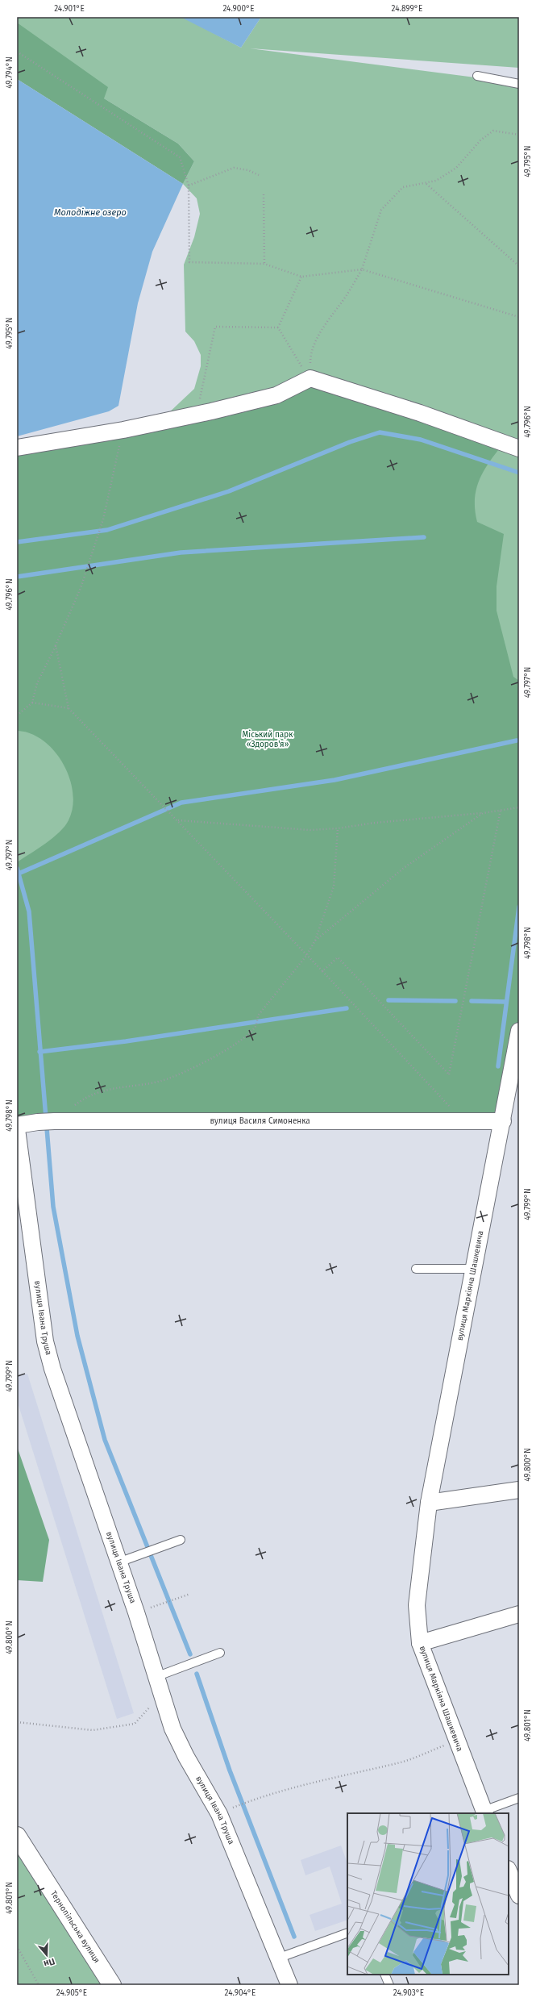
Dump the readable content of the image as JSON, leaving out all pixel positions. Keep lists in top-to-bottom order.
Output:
{
  "streets": {
    "street": [
      "вулиця Василя Симоненка",
      "вулиця Маркіяна Шашкевича",
      "вулиця Івана Труша",
      "Тернопільська вулиця"
    ]
  },
  "crossings": [
    ["вулиця Василя Симоненка", "вулиця Маркіяна Шашкевича"]
  ],
  "water": ["Молодіжне озеро"],
  "parks": ["Міський парк «Здоров'я»"],
  "north": "bottom",
  "coordinates": [
    "24.901°E",
    "24.900°E",
    "24.899°E",
    "49.794°N",
    "49.795°N",
    "49.796°N",
    "49.797°N",
    "49.798°N",
    "49.799°N",
    "49.800°N",
    "49.801°N",
    "24.905°E",
    "24.904°E",
    "24.903°E"
  ]
}
